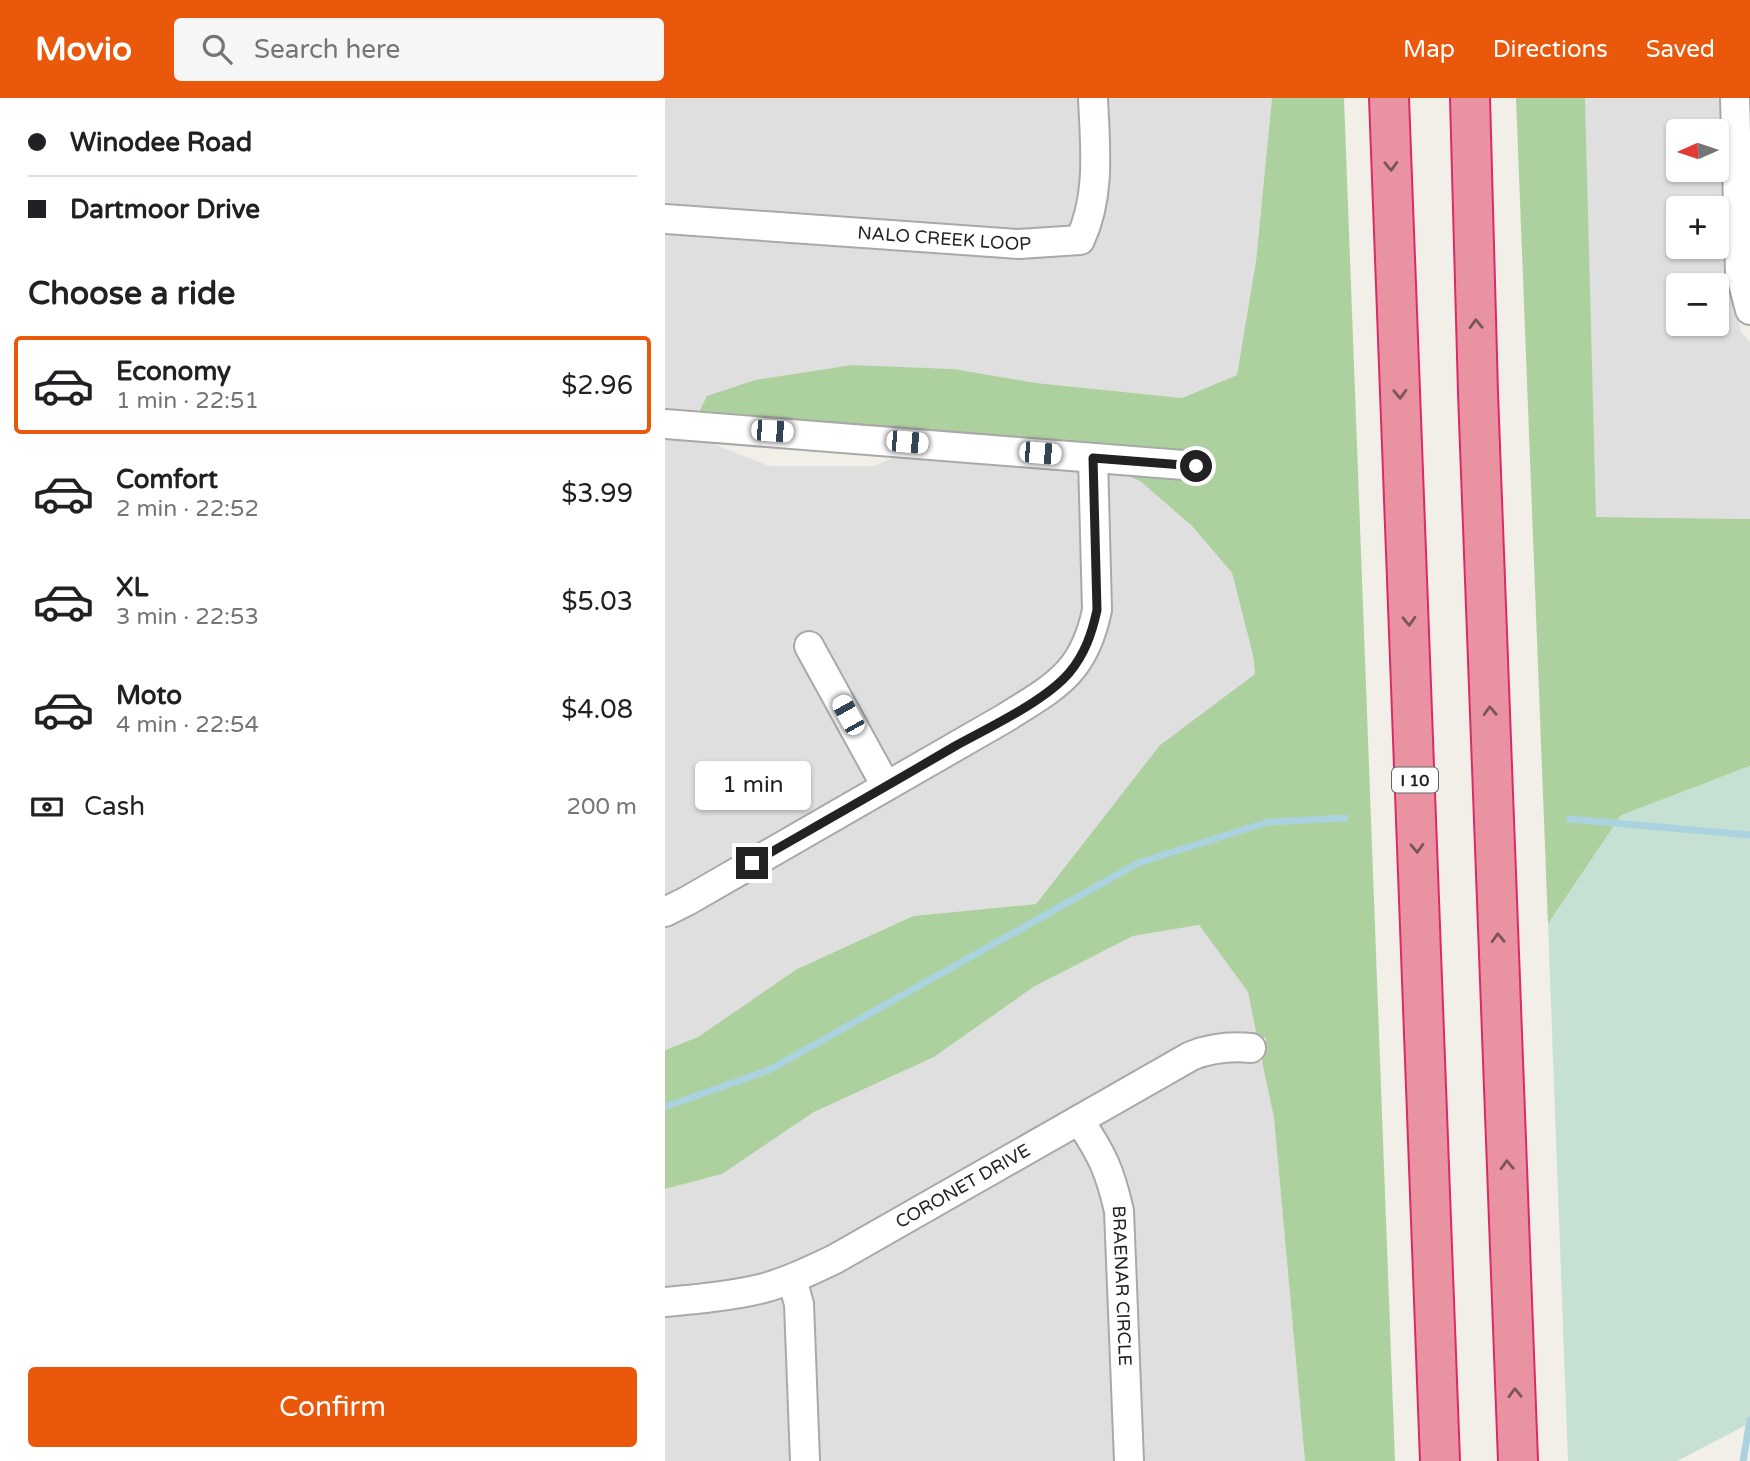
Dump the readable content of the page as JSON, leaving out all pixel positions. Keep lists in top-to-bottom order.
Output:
{
  "streets": {
    "highway": ["I 10"],
    "street": ["NALO CREEK LOOP", "CORONET DRIVE", "BRAENAR CIRCLE"]
  },
  "crossings": [
    ["CORONET DRIVE", "BRAENAR CIRCLE"]
  ],
  "north": "left",
  "page": {
    "header": "Movio",
    "search": "Search here",
    "nav": ["Map", "Directions", "Saved"],
    "banner": ["Winodee Road", "Dartmoor Drive"],
    "map_buttons": ["+", "−"],
    "heading": "Choose a ride",
    "list": [
      {
        "name": "Economy",
        "note": "1 min · 22:51",
        "value": "$2.96"
      },
      {
        "name": "Comfort",
        "note": "2 min · 22:52",
        "value": "$3.99"
      },
      {
        "name": "XL",
        "note": "3 min · 22:53",
        "value": "$5.03"
      },
      {
        "name": "Moto",
        "note": "4 min · 22:54",
        "value": "$4.08"
      }
    ],
    "bubble": "1 min",
    "pay": ["Cash", "200 m"],
    "buttons": "Confirm"
  }
}
